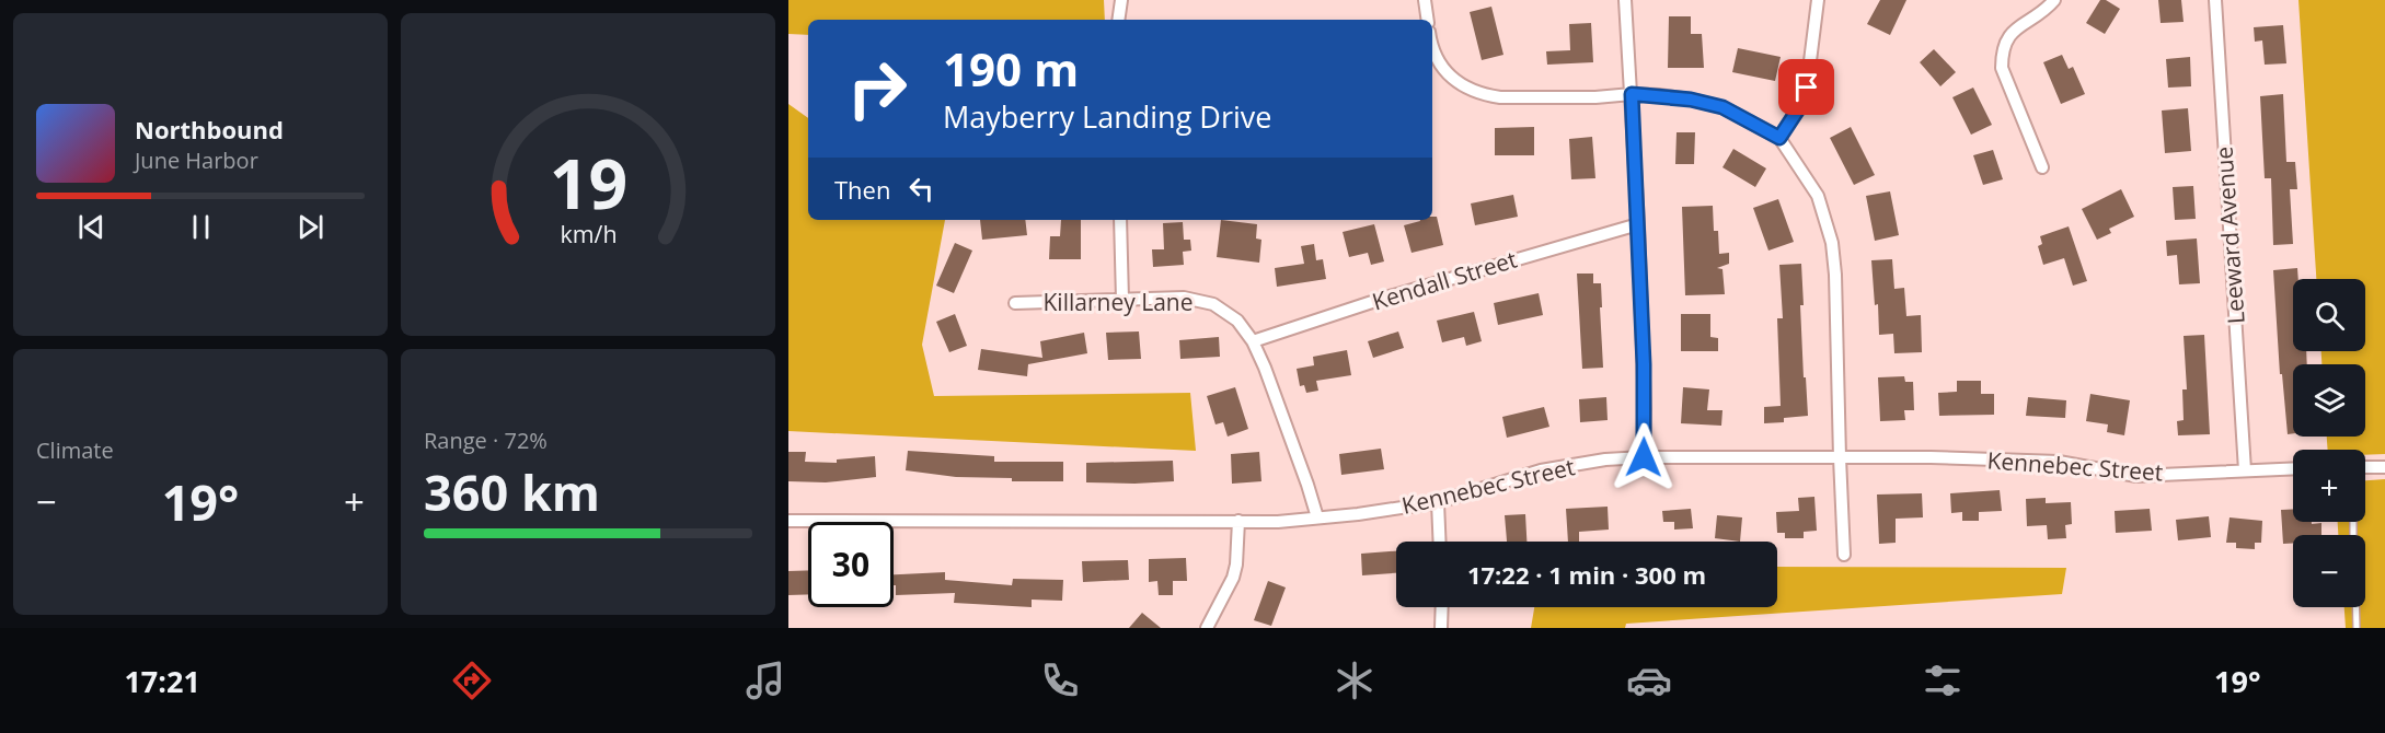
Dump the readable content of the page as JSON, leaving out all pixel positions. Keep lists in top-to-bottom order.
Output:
{
  "streets": {
    "street": [
      "Leeward Avenue",
      "Kendall Street",
      "Killarney Lane",
      "Kennebec Street"
    ]
  },
  "crossings": [
    ["Leeward Avenue", "Kennebec Street"],
    ["Kendall Street", "Killarney Lane"],
    ["Killarney Lane", "Kennebec Street"]
  ],
  "page": {
    "turn": ["190 m", "Mayberry Landing Drive"],
    "song": ["Northbound", "June Harbor"],
    "then": "Then",
    "map_buttons": ["+", "−"],
    "tile": [
      "Climate",
      ["Range · 72%", "360 km"]
    ],
    "heat": ["−", "19°", "+"],
    "limit": "30",
    "trip": "17:22 · 1 min · 300 m",
    "tabs": ["17:21", "19°"],
    "gauge": ["19", "km/h"]
  }
}
